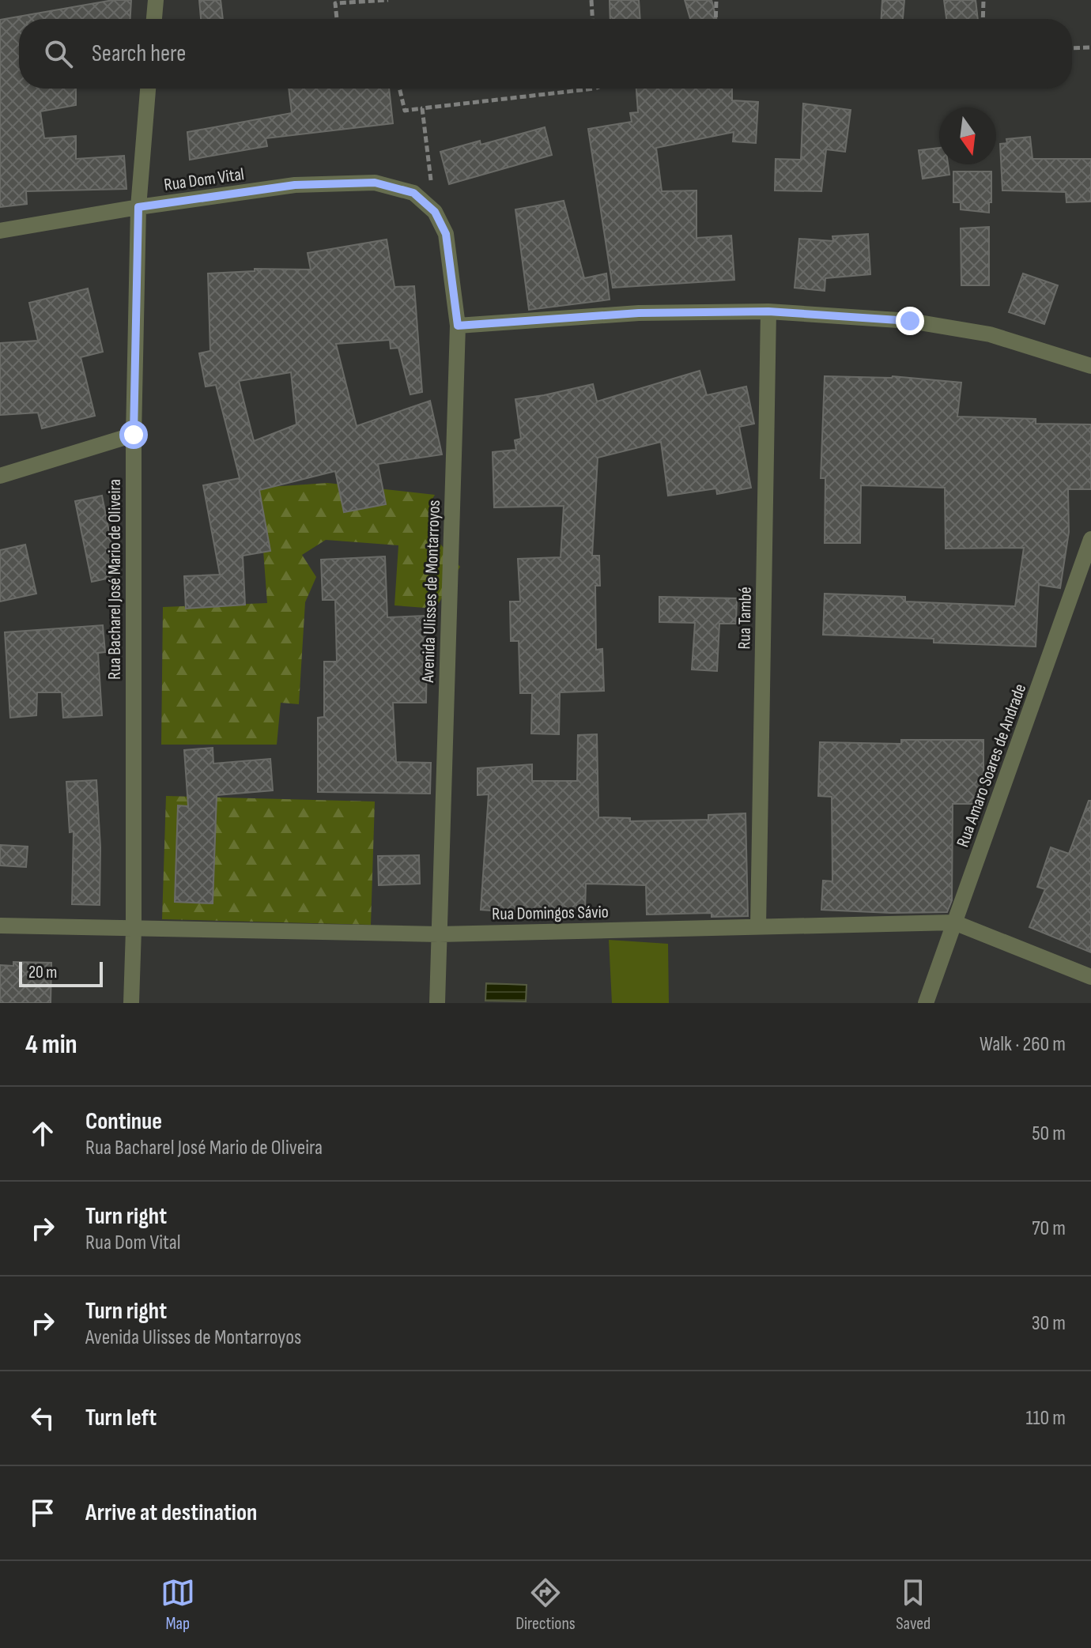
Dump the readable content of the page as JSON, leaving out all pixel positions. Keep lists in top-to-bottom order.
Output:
{
  "streets": {
    "street": [
      "Rua Dom Vital",
      "Rua Bacharel José Mario de Oliveira",
      "Avenida Ulisses de Montarroyos",
      "Rua També",
      "Rua Amaro Soares de Andrade",
      "Rua Domingos Sávio"
    ]
  },
  "crossings": [
    ["Rua Dom Vital", "Rua Bacharel José Mario de Oliveira"],
    ["Rua Dom Vital", "Avenida Ulisses de Montarroyos"],
    ["Rua Bacharel José Mario de Oliveira", "Rua Domingos Sávio"],
    ["Avenida Ulisses de Montarroyos", "Rua Domingos Sávio"],
    ["Rua També", "Rua Domingos Sávio"],
    ["Rua Amaro Soares de Andrade", "Rua Domingos Sávio"]
  ],
  "scale_bar": "20 m",
  "north": "bottom",
  "page": {
    "search": "Search here",
    "scale": "20 m",
    "heading": ["4 min", "Walk · 260 m"],
    "list": [
      ["Continue", "Rua Bacharel José Mario de Oliveira", "50 m"],
      ["Turn right", "Rua Dom Vital", "70 m"],
      ["Turn right", "Avenida Ulisses de Montarroyos", "30 m"],
      ["Turn left", "110 m"],
      "Arrive at destination"
    ],
    "nav": ["Map", "Directions", "Saved"]
  }
}
